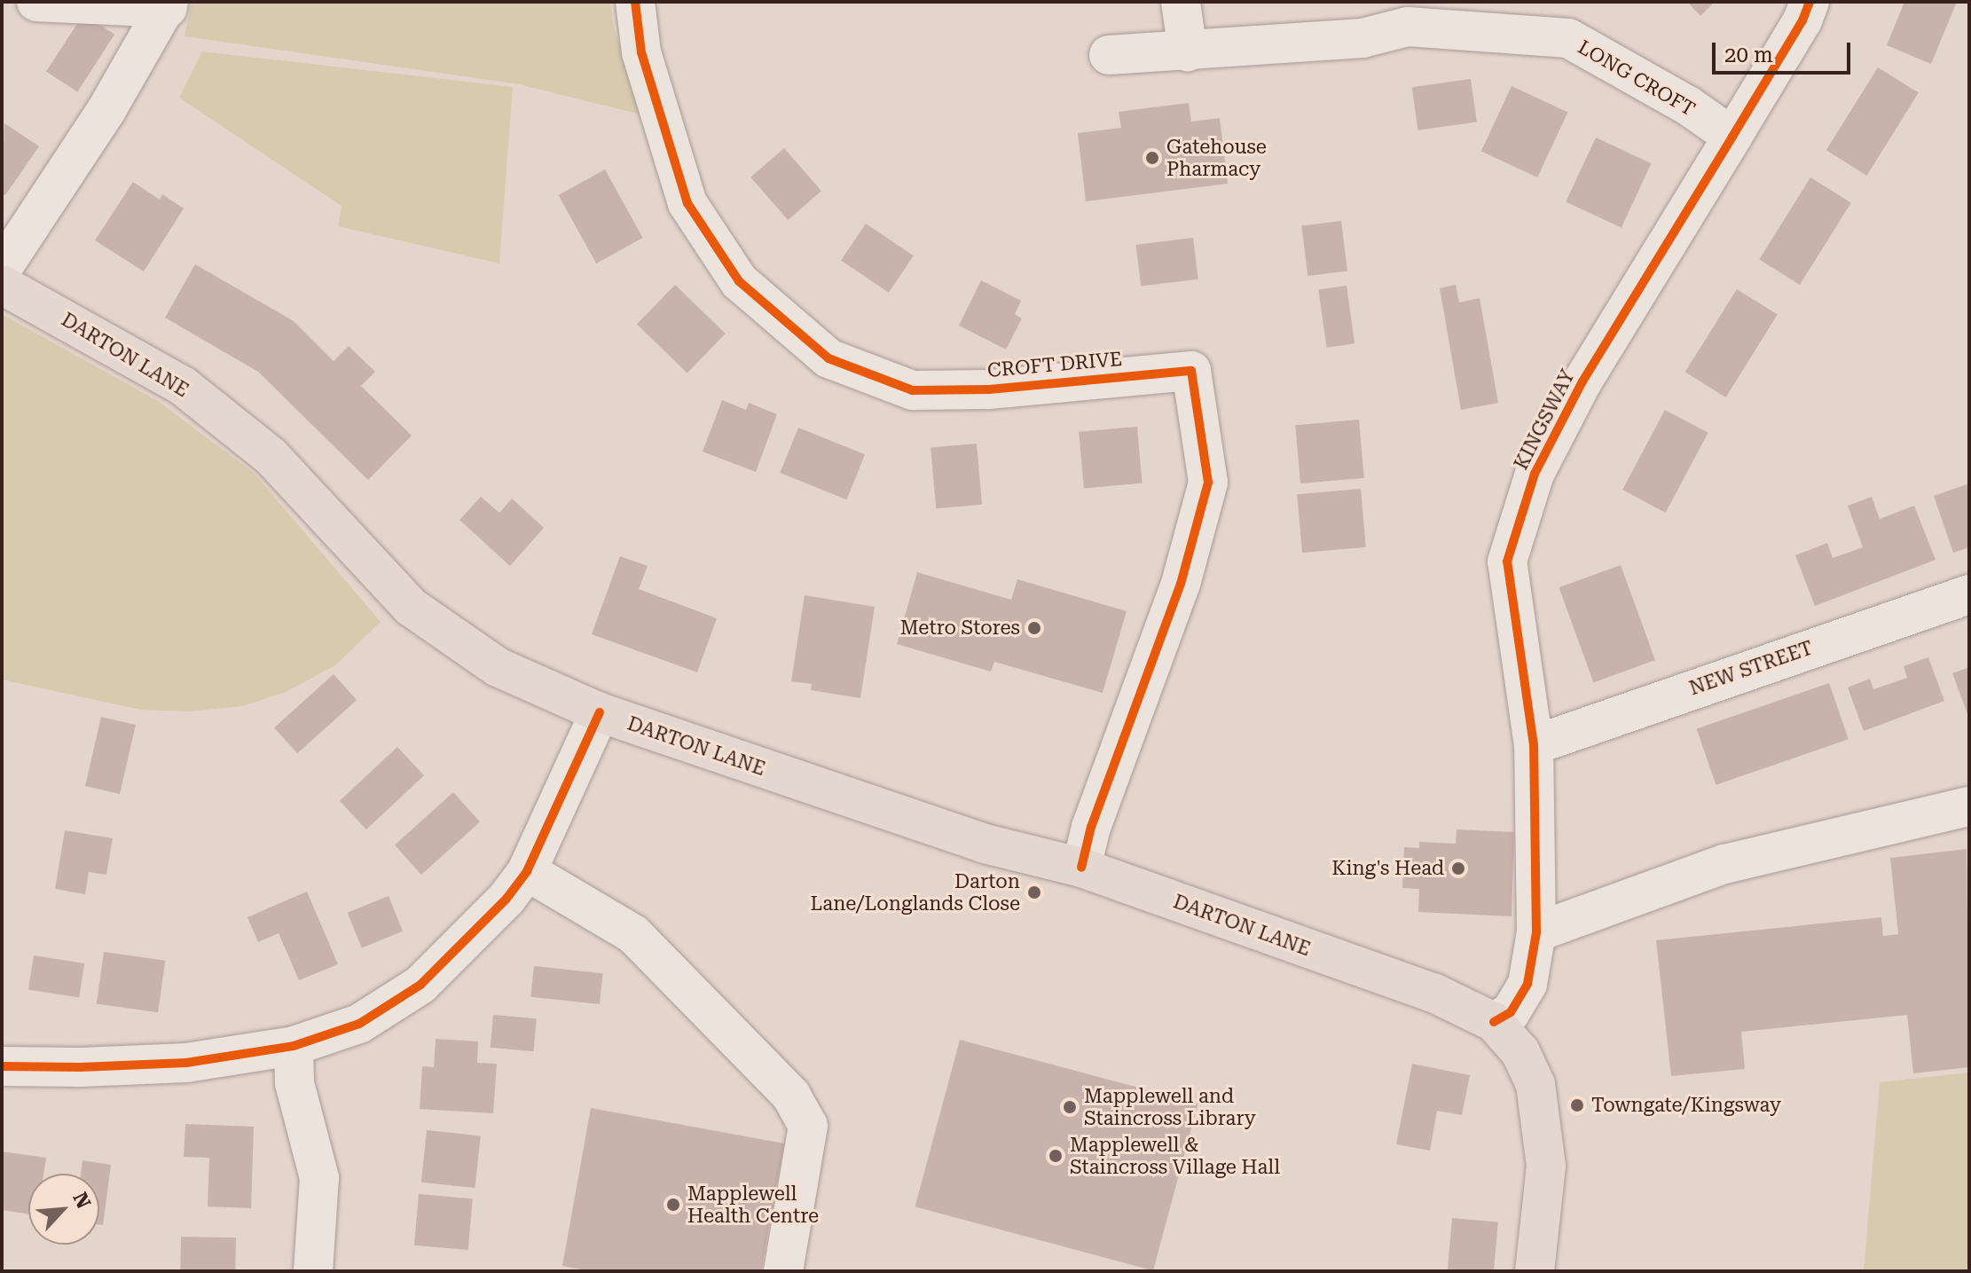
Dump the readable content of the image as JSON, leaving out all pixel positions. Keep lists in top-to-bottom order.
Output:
{
  "streets": {
    "main road": ["DARTON LANE"],
    "street": [
      "LONG CROFT",
      "CROFT DRIVE",
      "KINGSWAY",
      "NEW STREET"
    ]
  },
  "crossings": [
    ["LONG CROFT", "KINGSWAY"],
    ["DARTON LANE", "CROFT DRIVE"],
    ["DARTON LANE", "KINGSWAY"],
    ["KINGSWAY", "NEW STREET"]
  ],
  "places": [
    "Gatehouse Pharmacy",
    "Metro Stores",
    "King's Head",
    "Darton Lane/Longlands Close",
    "Towngate/Kingsway",
    "Mapplewell and Staincross Library",
    "Mapplewell & Staincross Village Hall",
    "Mapplewell Health Centre"
  ],
  "scale_bar": "20 m",
  "north": "top right"
}
